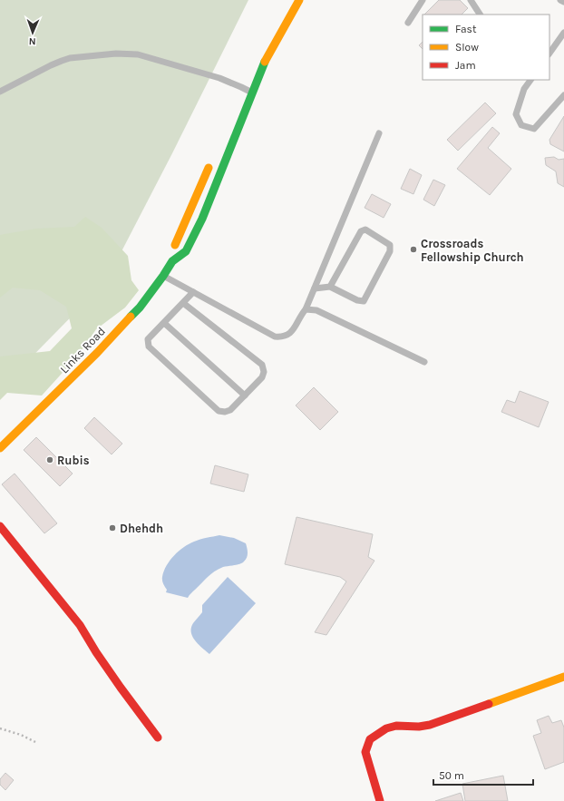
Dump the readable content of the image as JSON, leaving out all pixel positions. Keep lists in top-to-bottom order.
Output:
{
  "streets": {
    "main road": ["Links Road"]
  },
  "places": ["Crossroads Fellowship Church", "Rubis", "Dhehdh"],
  "legend": ["Fast", "Slow", "Jam"],
  "scale_bar": "50 m",
  "north": "bottom"
}
